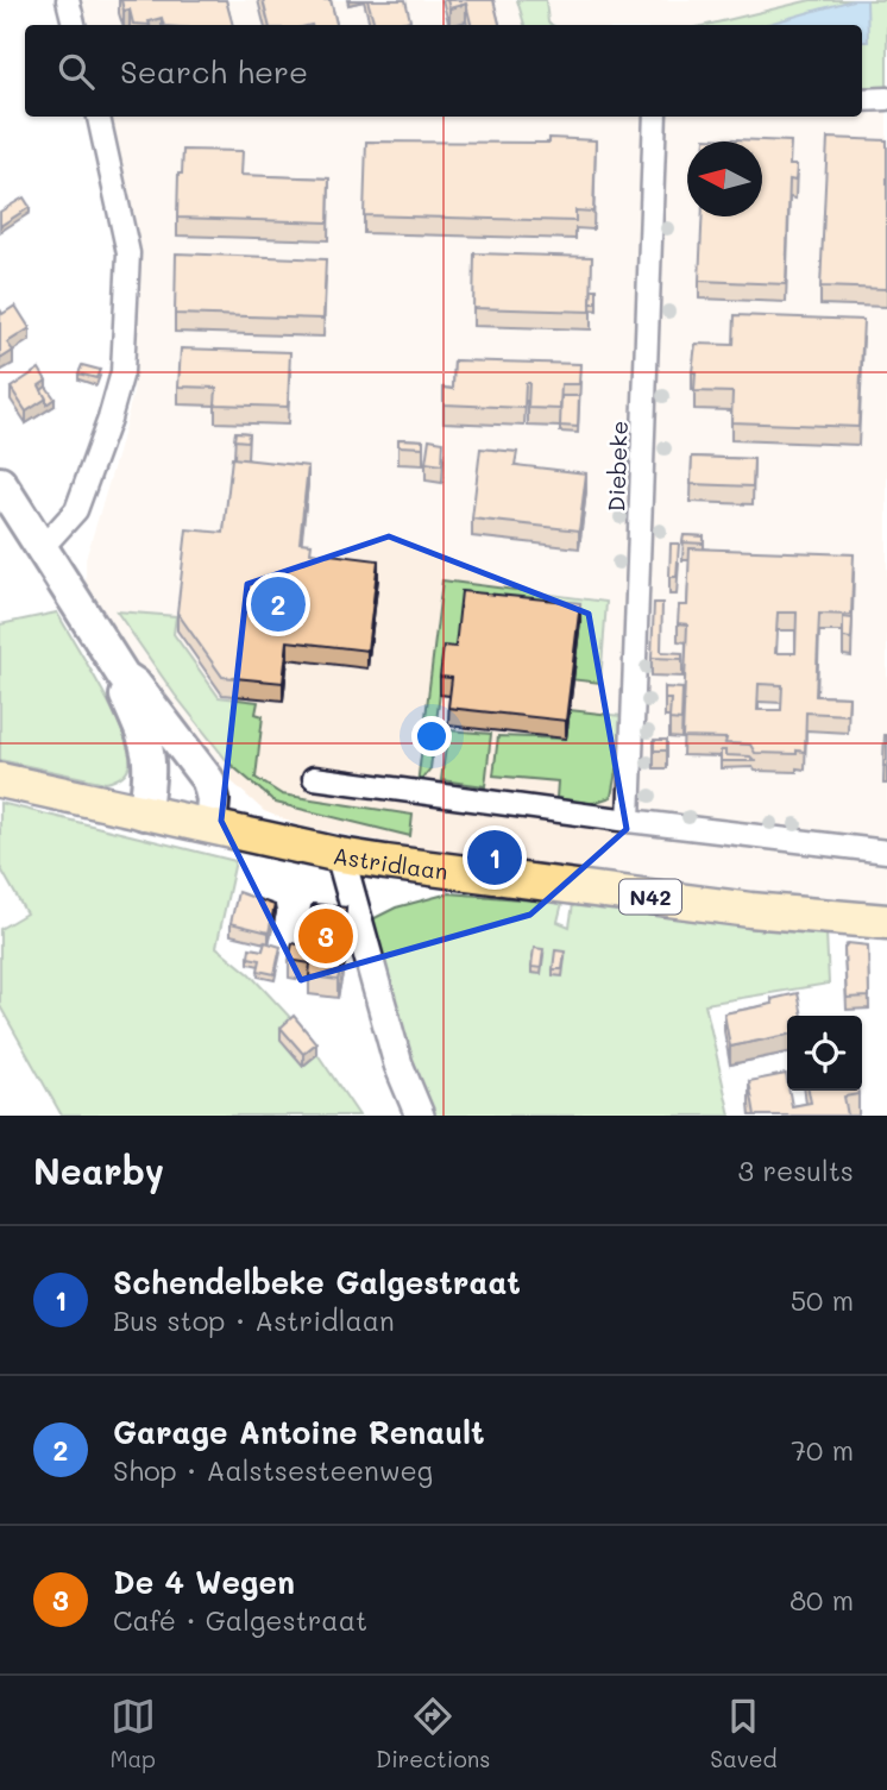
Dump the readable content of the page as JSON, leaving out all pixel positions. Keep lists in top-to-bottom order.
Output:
{
  "streets": {
    "main road": ["Astridlaan", "N42"],
    "street": ["Diebeke"]
  },
  "north": "left",
  "page": {
    "search": "Search here",
    "pins": ["2", "1", "3"],
    "heading": ["Nearby", "3 results"],
    "list": [
      {
        "mark": "1",
        "name": "Schendelbeke Galgestraat",
        "note": "Bus stop · Astridlaan",
        "value": "50 m"
      },
      {
        "mark": "2",
        "name": "Garage Antoine Renault",
        "note": "Shop · Aalstsesteenweg",
        "value": "70 m"
      },
      {
        "mark": "3",
        "name": "De 4 Wegen",
        "note": "Café · Galgestraat",
        "value": "80 m"
      }
    ],
    "nav": ["Map", "Directions", "Saved"]
  }
}
